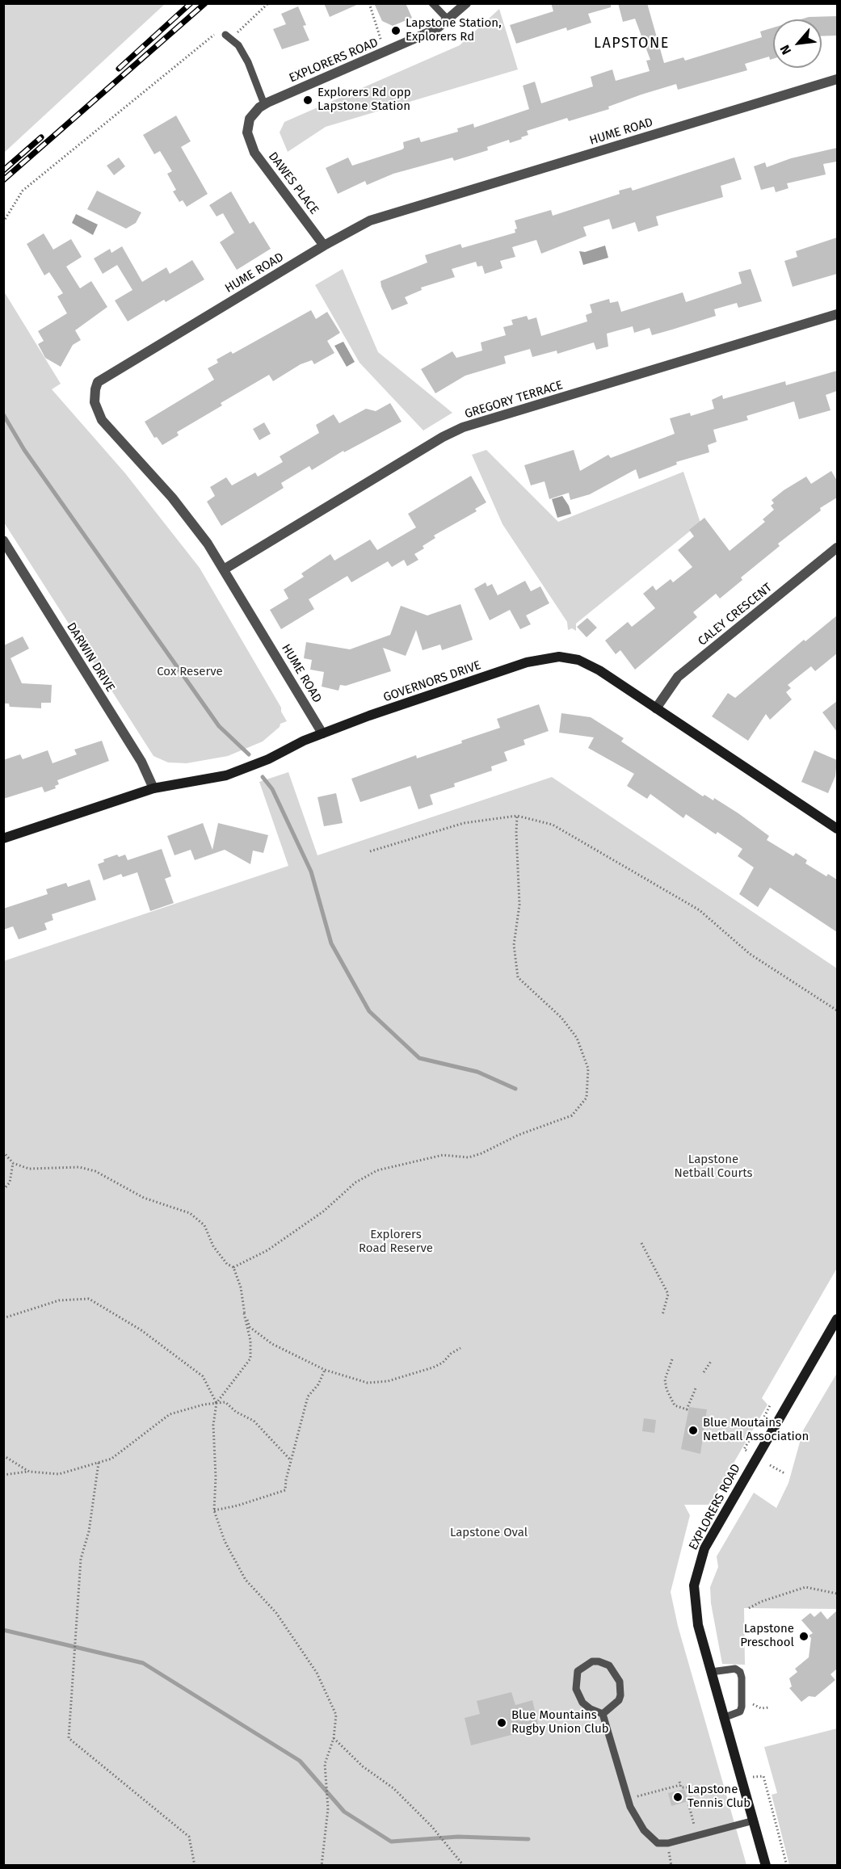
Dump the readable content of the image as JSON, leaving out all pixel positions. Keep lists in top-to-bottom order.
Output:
{
  "streets": {
    "main road": ["EXPLORERS ROAD", "GOVERNORS DRIVE"],
    "street": [
      "HUME ROAD",
      "DAWES PLACE",
      "GREGORY TERRACE",
      "CALEY CRESCENT",
      "DARWIN DRIVE"
    ]
  },
  "crossings": [
    ["EXPLORERS ROAD", "DAWES PLACE"],
    ["HUME ROAD", "DAWES PLACE"],
    ["HUME ROAD", "GREGORY TERRACE"],
    ["HUME ROAD", "GOVERNORS DRIVE"],
    ["CALEY CRESCENT", "GOVERNORS DRIVE"],
    ["DARWIN DRIVE", "GOVERNORS DRIVE"]
  ],
  "districts": ["LAPSTONE"],
  "parks": [
    "Cox Reserve",
    "Lapstone Netball Courts",
    "Explorers Road Reserve",
    "Lapstone Oval"
  ],
  "places": [
    "Lapstone Station, Explorers Rd",
    "Explorers Rd opp Lapstone Station",
    "Blue Moutains Netball Association",
    "Lapstone Preschool",
    "Blue Mountains Rugby Union Club",
    "Lapstone Tennis Club"
  ],
  "north": "bottom left"
}
